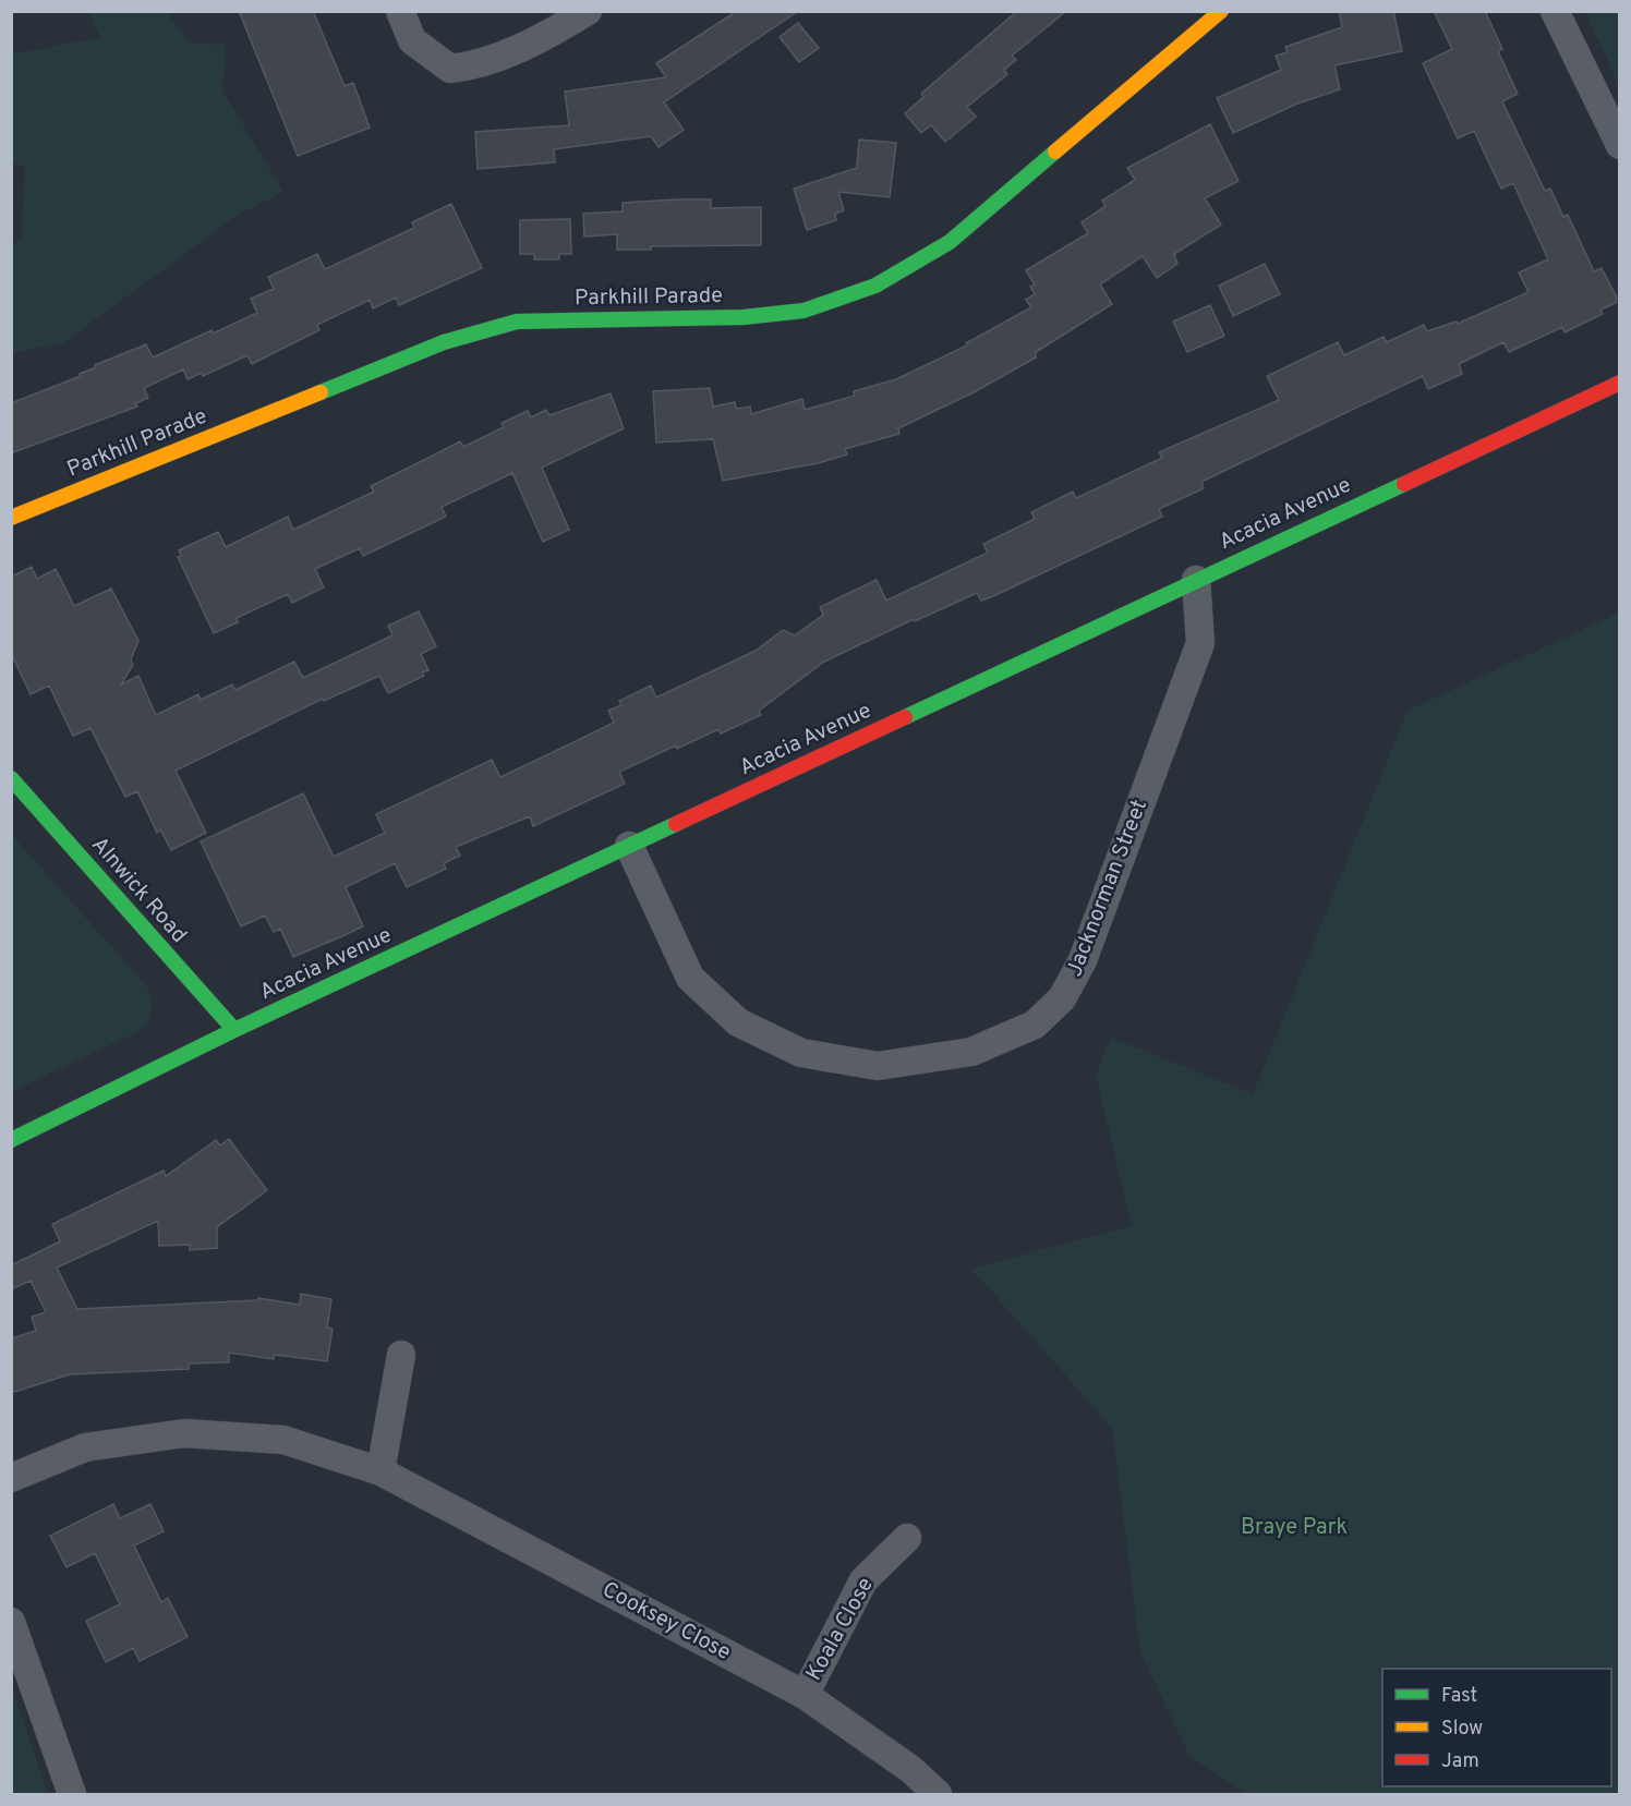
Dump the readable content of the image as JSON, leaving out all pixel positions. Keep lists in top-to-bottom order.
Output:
{
  "streets": {
    "street": [
      "Parkhill Parade",
      "Acacia Avenue",
      "Jacknorman Street",
      "Alnwick Road",
      "Cooksey Close",
      "Koala Close"
    ]
  },
  "crossings": [
    ["Acacia Avenue", "Jacknorman Street"],
    ["Acacia Avenue", "Alnwick Road"],
    ["Cooksey Close", "Koala Close"]
  ],
  "parks": ["Braye Park"],
  "legend": ["Fast", "Slow", "Jam"]
}
